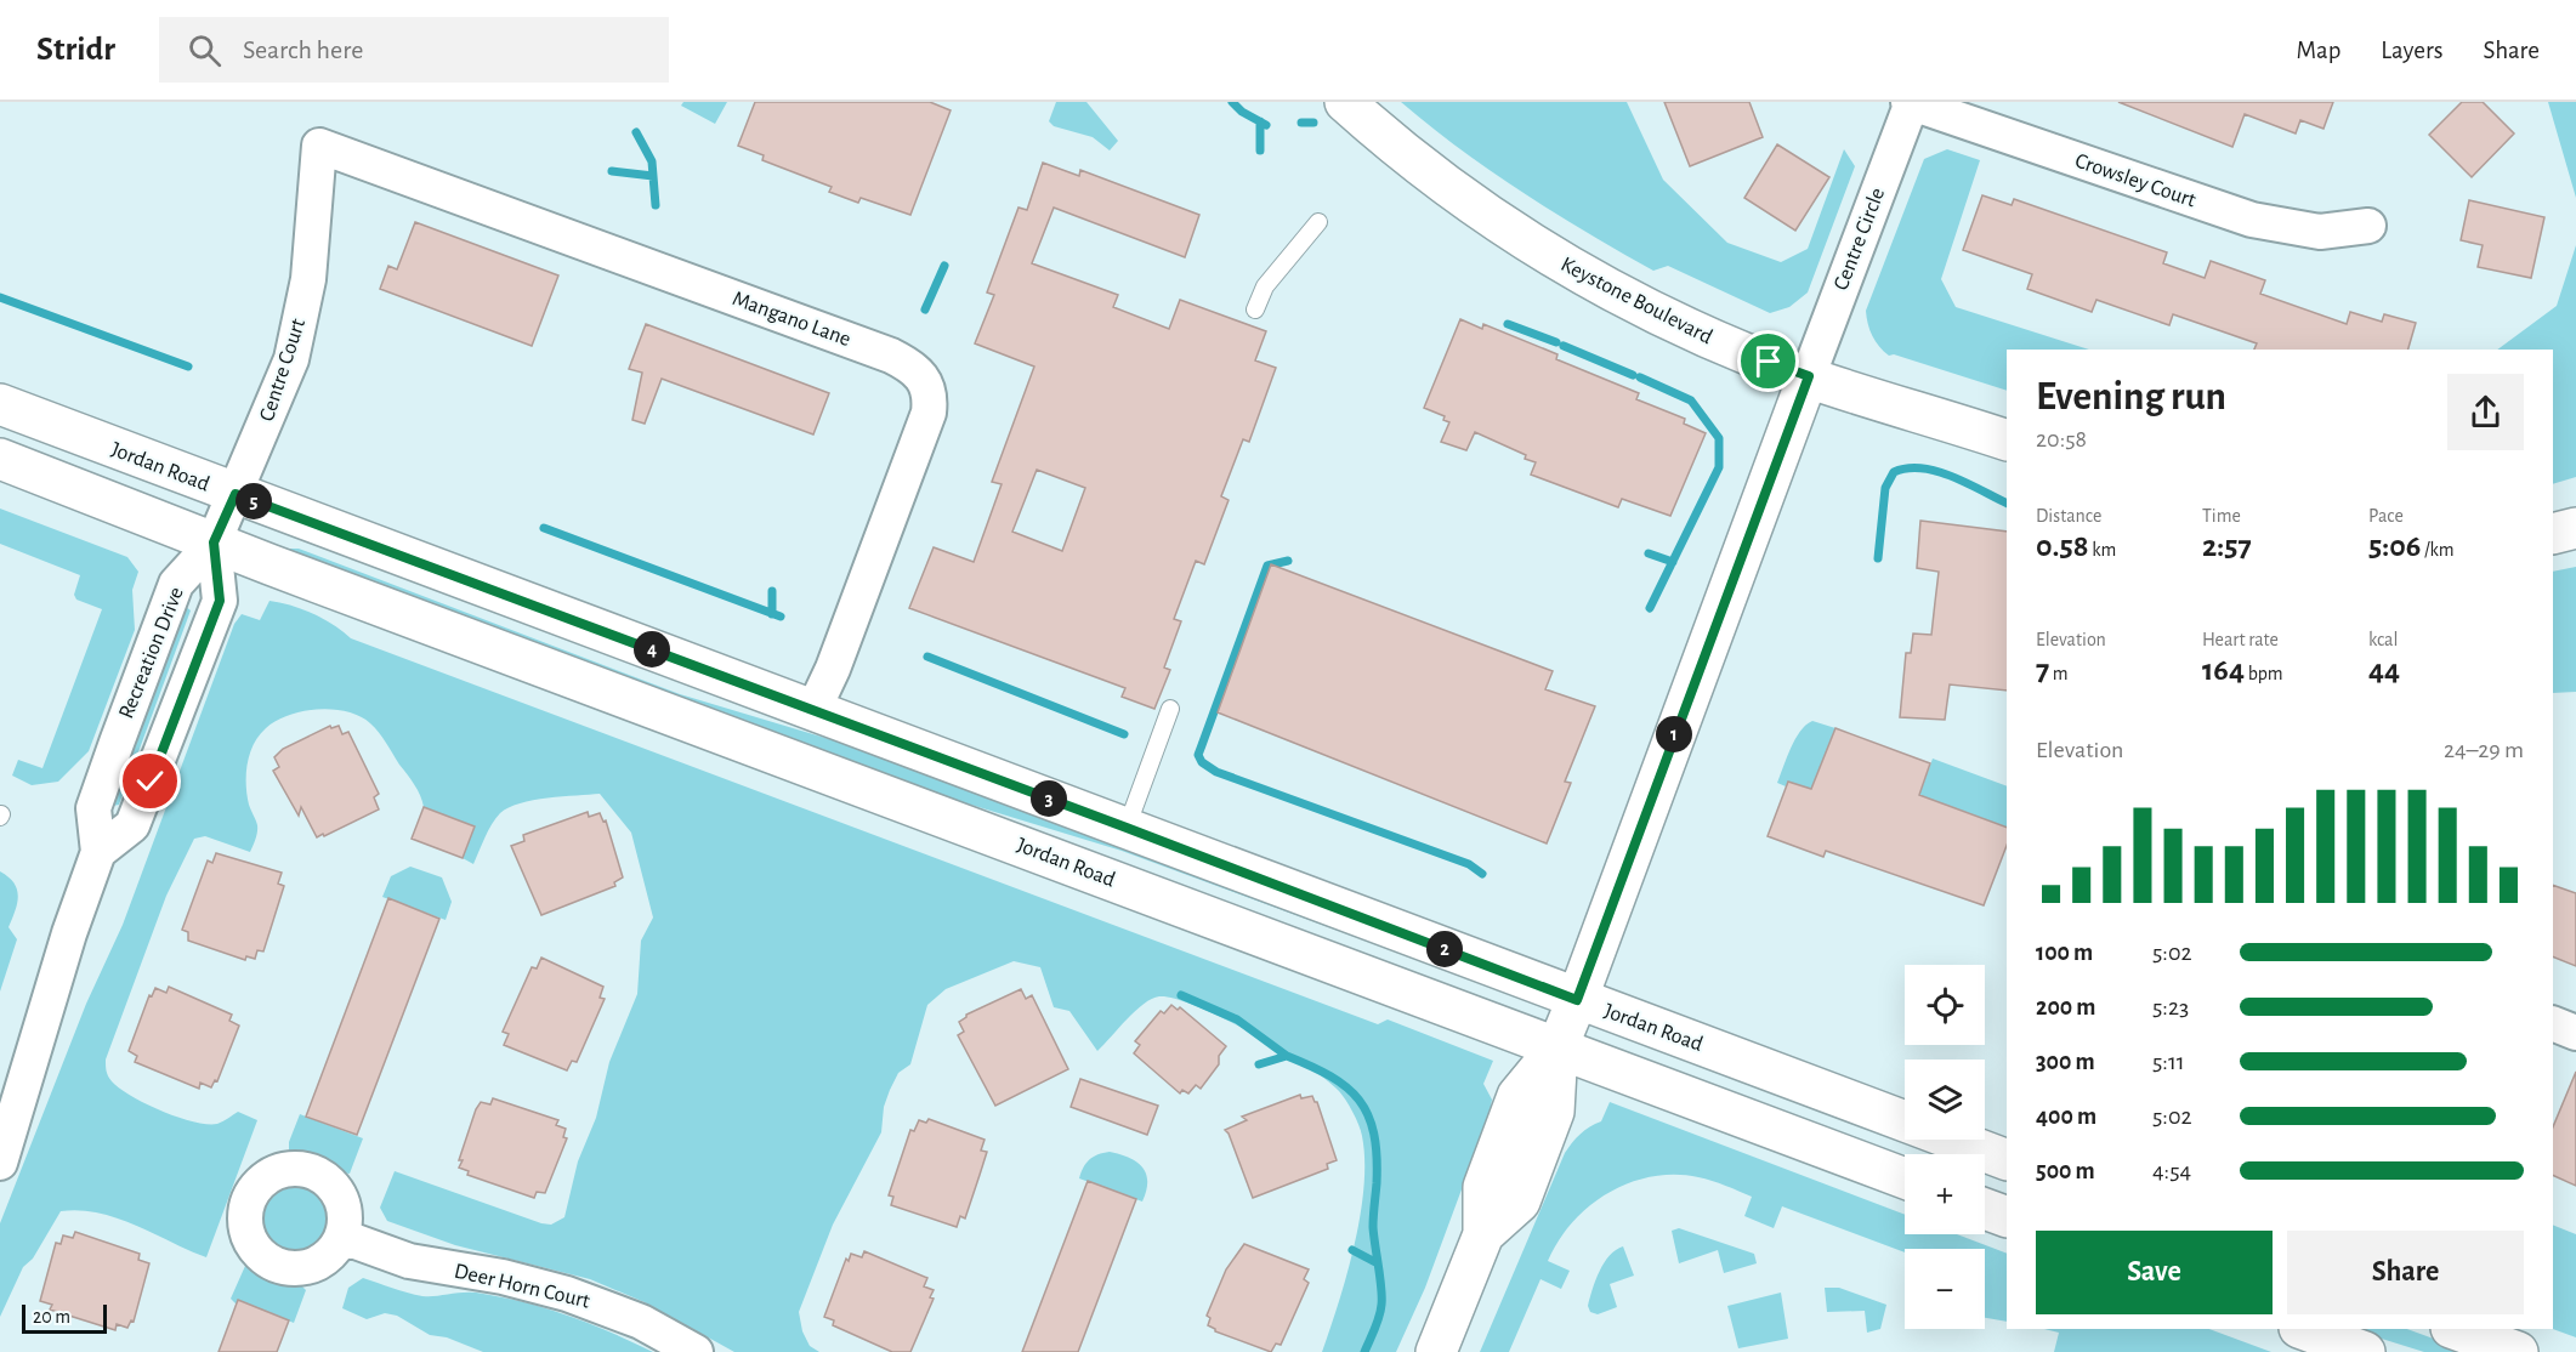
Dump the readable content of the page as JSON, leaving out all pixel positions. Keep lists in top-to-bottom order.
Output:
{
  "streets": {
    "main road": ["Keystone Boulevard", "Jordan Road"],
    "street": [
      "Crowsley Court",
      "Centre Circle",
      "Mangano Lane",
      "Centre Court",
      "Recreation Drive",
      "Deer Horn Court"
    ]
  },
  "crossings": [
    ["Crowsley Court", "Centre Circle"],
    ["Centre Circle", "Keystone Boulevard"],
    ["Mangano Lane", "Centre Court"],
    ["Mangano Lane", "Jordan Road"],
    ["Centre Court", "Jordan Road"],
    ["Centre Court", "Recreation Drive"],
    ["Jordan Road", "Recreation Drive"]
  ],
  "scale_bar": "20 m",
  "page": {
    "header": "Stridr",
    "search": "Search here",
    "nav": ["Map", "Layers", "Share"],
    "heading": ["Evening run", "20:58"],
    "stats": [
      ["Distance", "0.58 km"],
      ["Time", "2:57"],
      ["Pace", "5:06 /km"],
      ["Elevation", "7 m"],
      ["Heart rate", "164 bpm"],
      ["kcal", "44"]
    ],
    "pins": [
      "5",
      "4",
      "1",
      "3",
      "2"
    ],
    "chart": ["Elevation", "24–29 m"],
    "list": [
      {
        "name": "100 m",
        "note": "5:02"
      },
      {
        "name": "200 m",
        "note": "5:23"
      },
      {
        "name": "300 m",
        "note": "5:11"
      },
      {
        "name": "400 m",
        "note": "5:02"
      },
      {
        "name": "500 m",
        "note": "4:54"
      }
    ],
    "map_buttons": ["+", "−"],
    "buttons": ["Save", "Share"],
    "scale": "20 m"
  }
}
